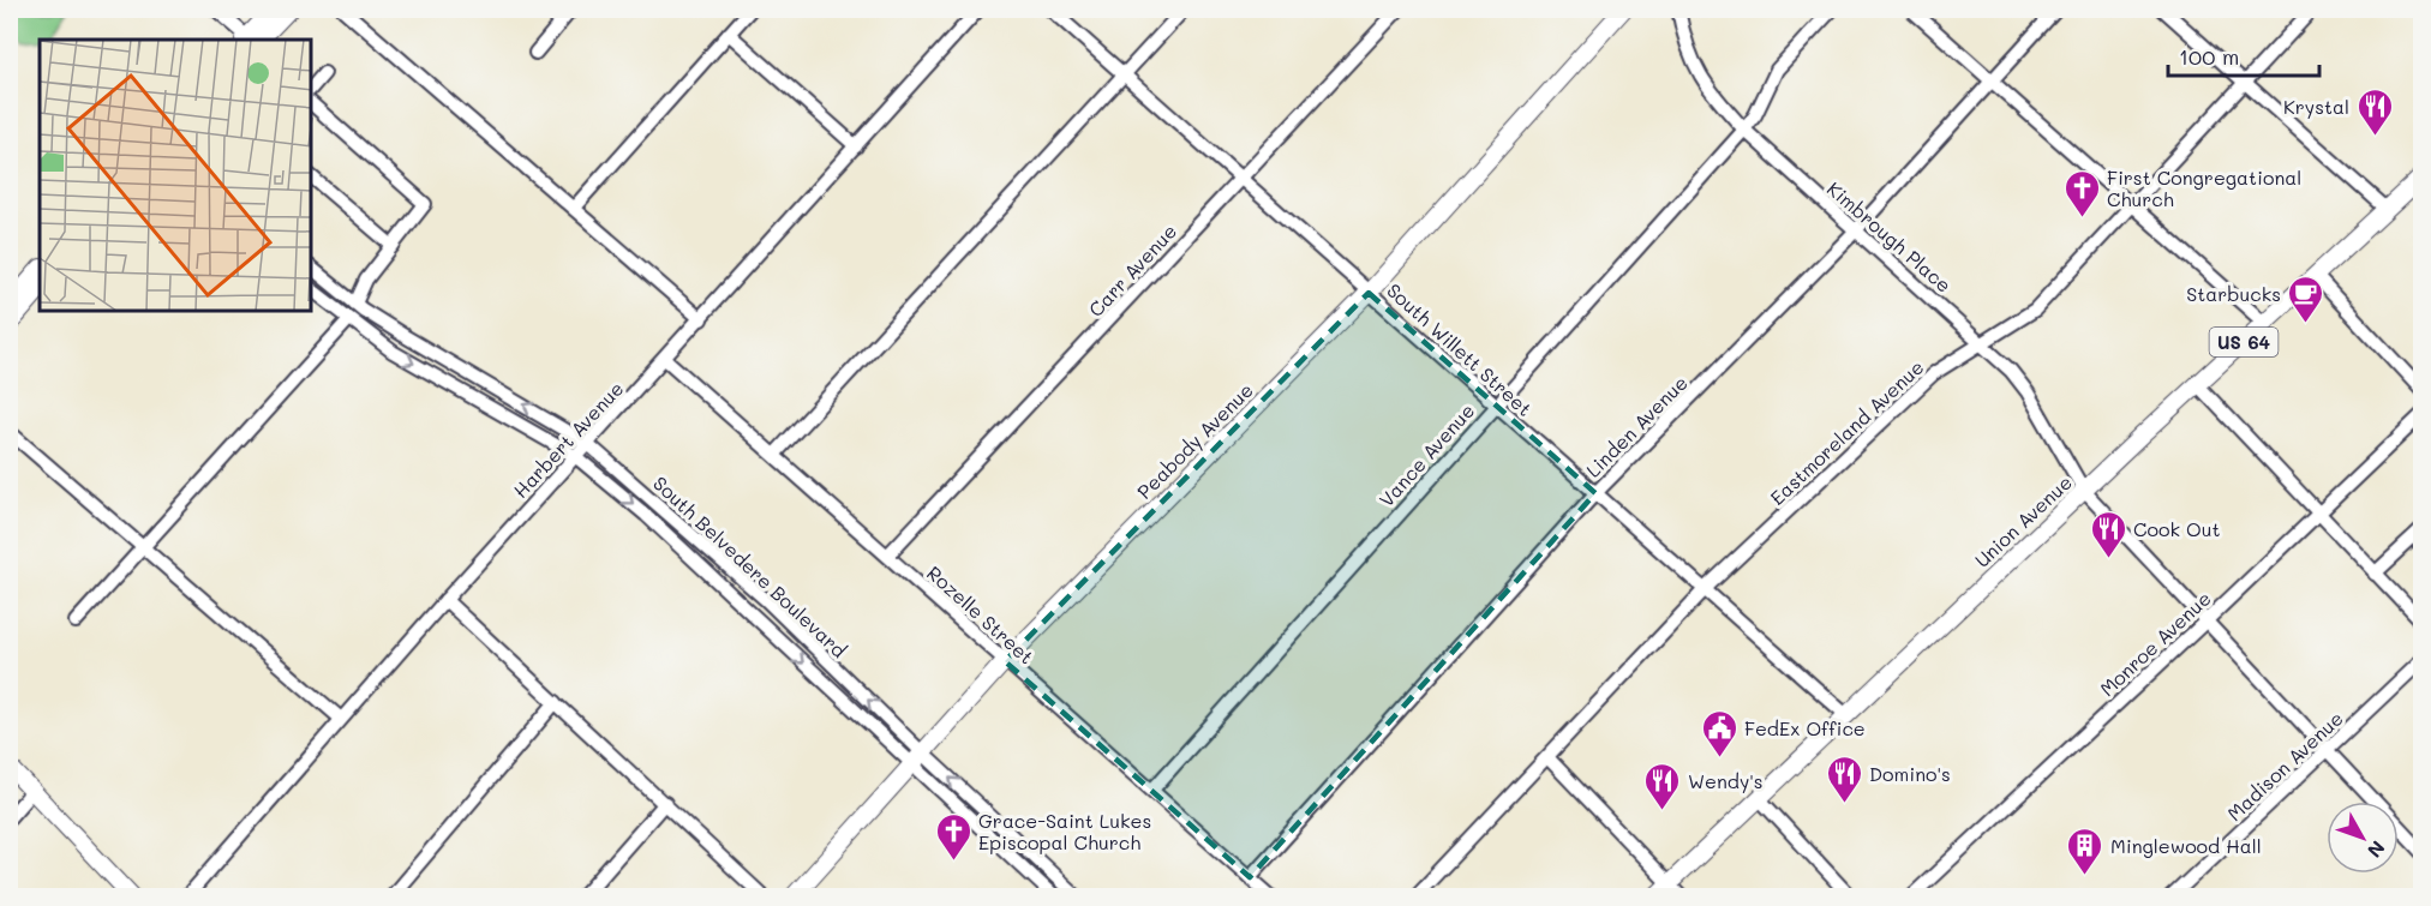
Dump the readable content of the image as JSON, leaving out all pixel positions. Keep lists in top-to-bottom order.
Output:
{
  "streets": {
    "main road": ["US 64", "Peabody Avenue", "Union Avenue"],
    "street": [
      "Kimbrough Place",
      "Carr Avenue",
      "South Willett Street",
      "Linden Avenue",
      "Eastmoreland Avenue",
      "Harbert Avenue",
      "Vance Avenue",
      "South Belvedere Boulevard",
      "Rozelle Street",
      "Monroe Avenue",
      "Madison Avenue"
    ]
  },
  "crossings": [
    ["Kimbrough Place", "Linden Avenue"],
    ["Kimbrough Place", "Eastmoreland Avenue"],
    ["Kimbrough Place", "Vance Avenue"],
    ["Kimbrough Place", "Union Avenue"],
    ["Kimbrough Place", "Monroe Avenue"],
    ["Kimbrough Place", "Madison Avenue"],
    ["Carr Avenue", "South Willett Street"],
    ["Carr Avenue", "Rozelle Street"],
    ["South Willett Street", "Linden Avenue"],
    ["South Willett Street", "Eastmoreland Avenue"],
    ["South Willett Street", "Peabody Avenue"],
    ["South Willett Street", "Vance Avenue"],
    ["South Willett Street", "Union Avenue"],
    ["Linden Avenue", "Rozelle Street"],
    ["Harbert Avenue", "South Belvedere Boulevard"],
    ["Harbert Avenue", "Rozelle Street"],
    ["Peabody Avenue", "South Belvedere Boulevard"],
    ["Peabody Avenue", "Rozelle Street"],
    ["Vance Avenue", "Rozelle Street"]
  ],
  "places": {
    "restaurant": [
      "Krystal",
      "Cook Out",
      "Domino's",
      "Wendy's"
    ],
    "church": ["First Congregational Church", "Grace-Saint Lukes Episcopal Church"],
    "cafe": ["Starbucks"],
    "public building": ["FedEx Office"],
    "building": ["Minglewood Hall"]
  },
  "scale_bar": "100 m",
  "north": "bottom right"
}
